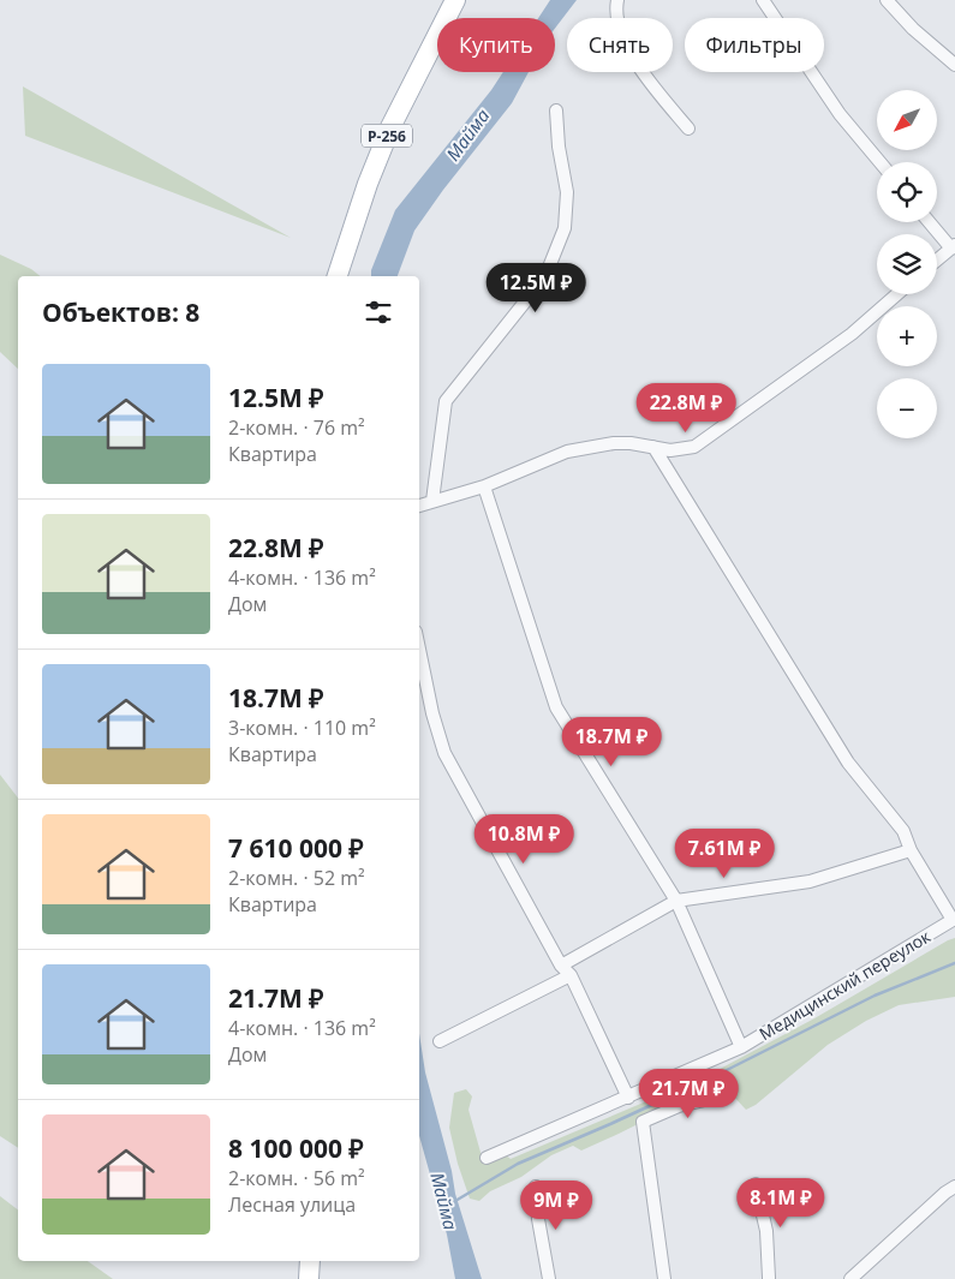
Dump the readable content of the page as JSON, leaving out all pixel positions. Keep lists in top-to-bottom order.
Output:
{
  "streets": {
    "main road": ["Р-256"],
    "street": ["Медицинский переулок"]
  },
  "water": ["Майма"],
  "north": "bottom left",
  "page": {
    "chip": ["Купить", "Снять", "Фильтры"],
    "map_buttons": ["+", "−"],
    "price": [
      "12.5M ₽",
      "22.8M ₽",
      "18.7M ₽",
      "10.8M ₽",
      "7.61M ₽",
      "21.7M ₽",
      "8.1M ₽",
      "9M ₽"
    ],
    "heading": "Объектов: 8",
    "list": [
      {
        "name": "12.5M ₽",
        "note": "2-комн. · 76 m² · Квартира"
      },
      {
        "name": "22.8M ₽",
        "note": "4-комн. · 136 m² · Дом"
      },
      {
        "name": "18.7M ₽",
        "note": "3-комн. · 110 m² · Квартира"
      },
      {
        "name": "7 610 000 ₽",
        "note": "2-комн. · 52 m² · Квартира"
      },
      {
        "name": "21.7M ₽",
        "note": "4-комн. · 136 m² · Дом"
      },
      {
        "name": "8 100 000 ₽",
        "note": "2-комн. · 56 m² · Лесная улица"
      }
    ]
  }
}
